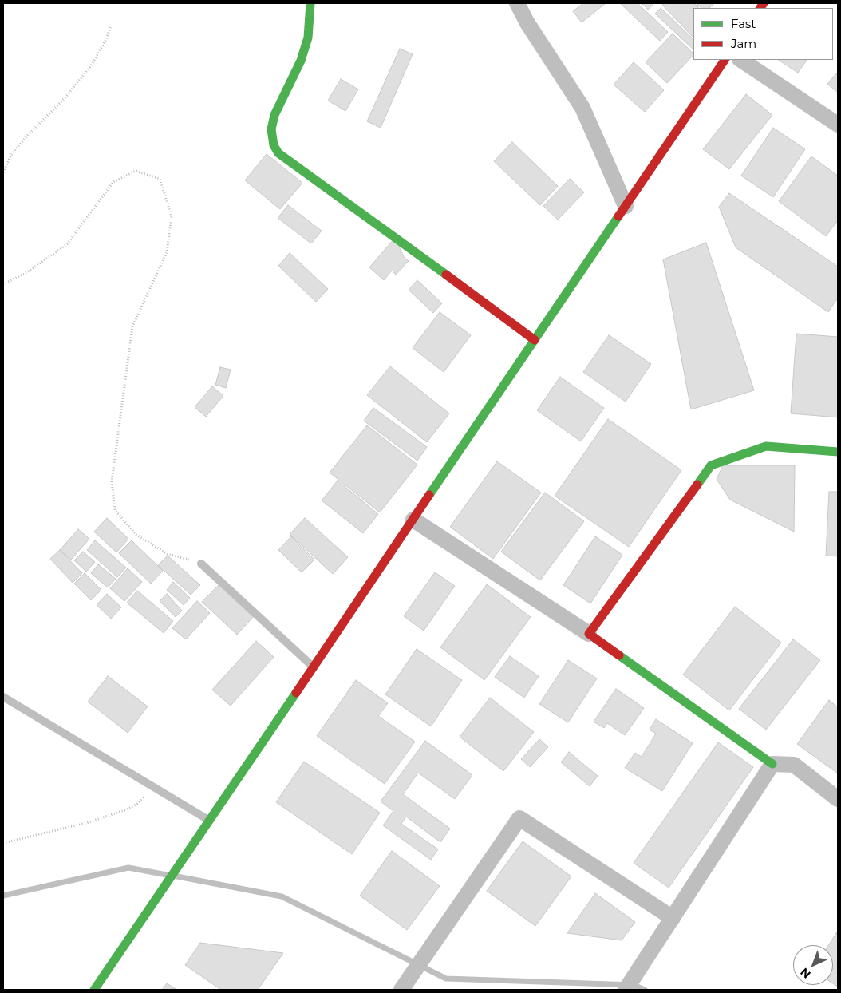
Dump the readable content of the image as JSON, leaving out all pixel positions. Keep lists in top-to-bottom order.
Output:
{
  "legend": ["Fast", "Jam"],
  "north": "bottom left"
}
